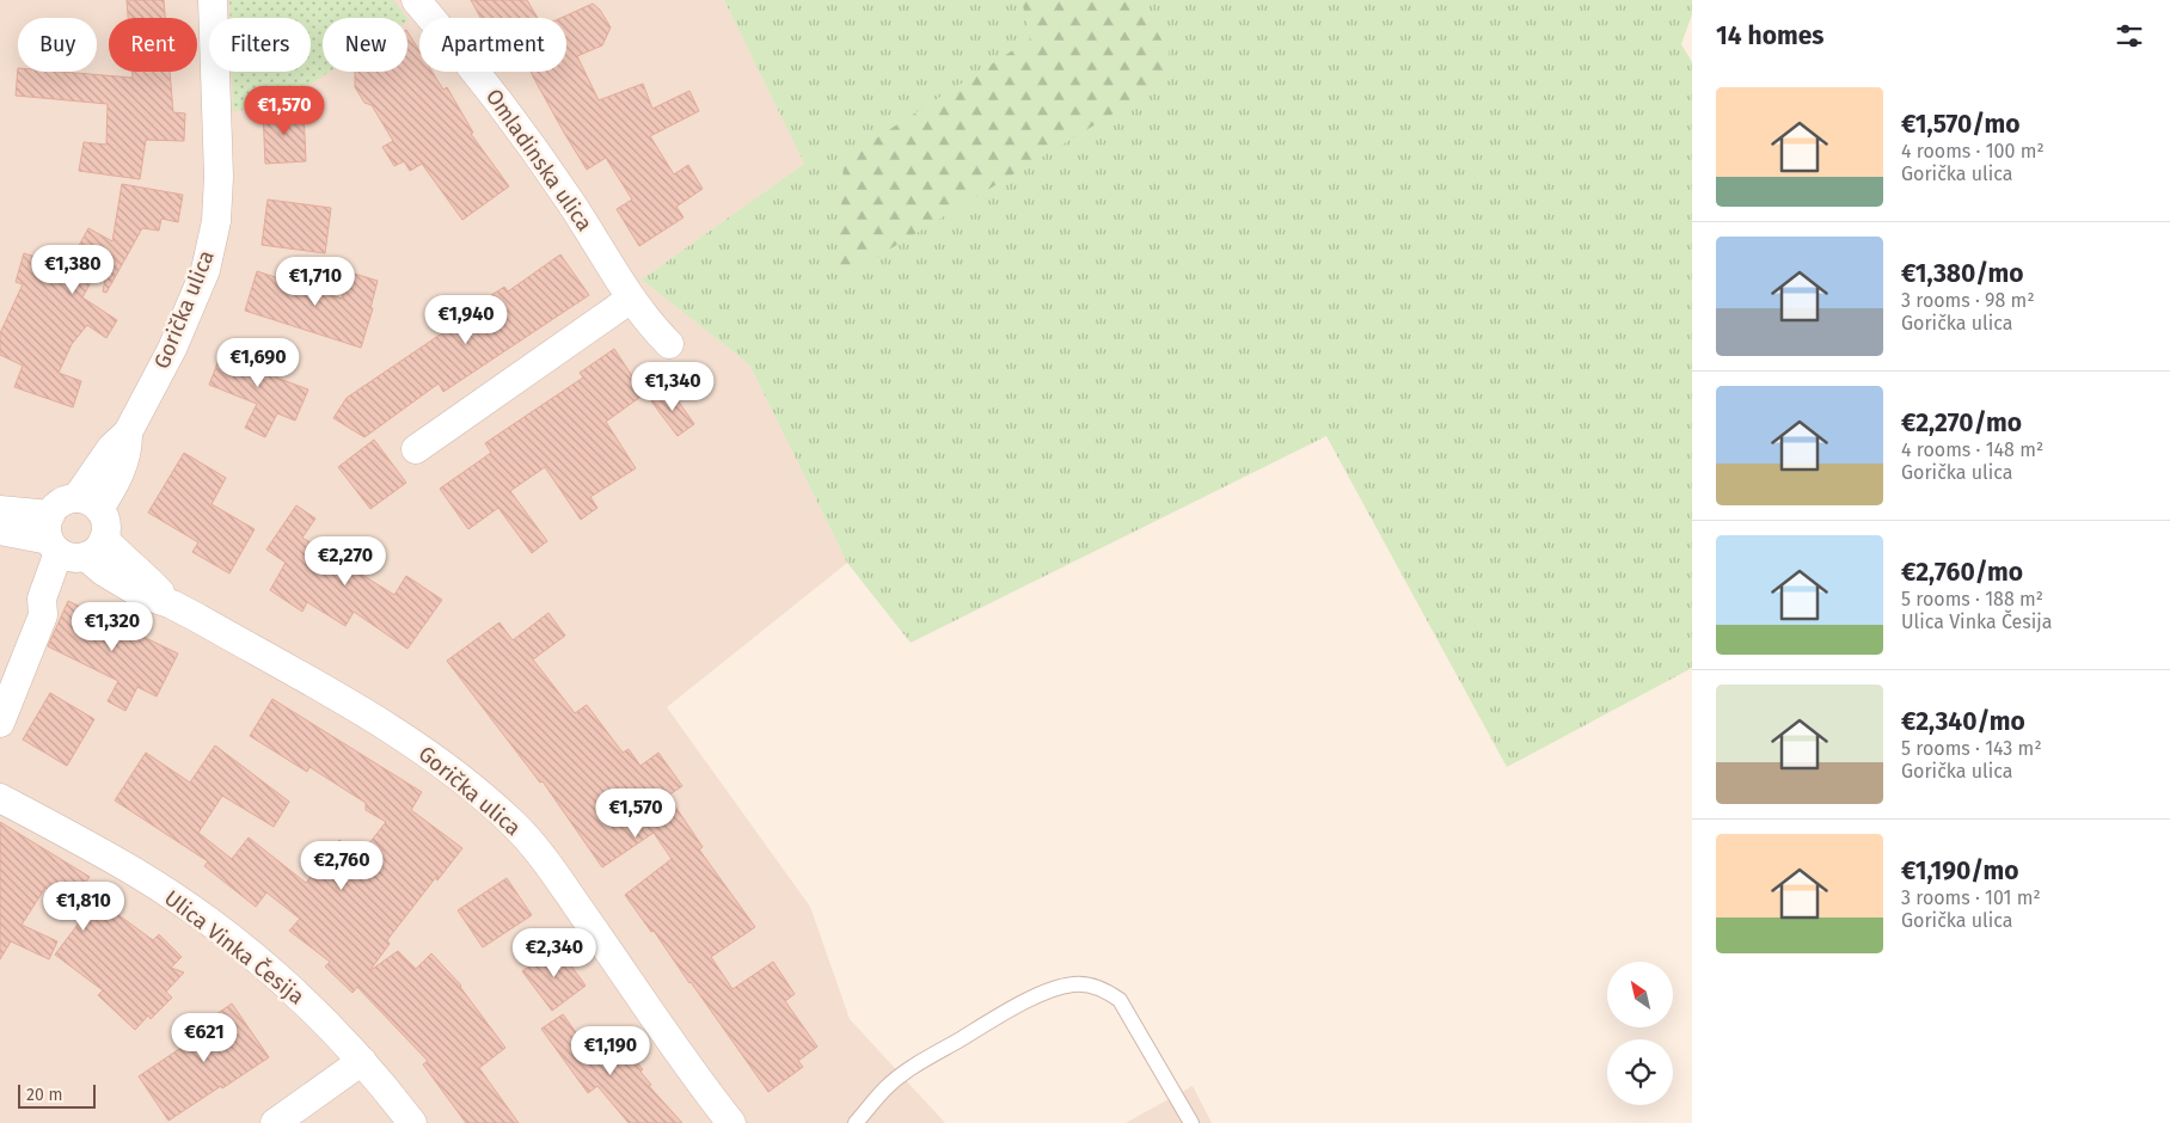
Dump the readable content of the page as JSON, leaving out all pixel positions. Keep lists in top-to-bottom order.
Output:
{
  "streets": {
    "street": ["Omladinska ulica", "Gorička ulica", "Ulica Vinka Česija"]
  },
  "scale_bar": "20 m",
  "north": "top left",
  "page": {
    "heading": "14 homes",
    "chip": [
      "Buy",
      "Rent",
      "Filters",
      "New",
      "Apartment"
    ],
    "list": [
      {
        "name": "€1,570/mo",
        "note": "4 rooms · 100 m² · Gorička ulica"
      },
      {
        "name": "€1,380/mo",
        "note": "3 rooms · 98 m² · Gorička ulica"
      },
      {
        "name": "€2,270/mo",
        "note": "4 rooms · 148 m² · Gorička ulica"
      },
      {
        "name": "€2,760/mo",
        "note": "5 rooms · 188 m² · Ulica Vinka Česija"
      },
      {
        "name": "€2,340/mo",
        "note": "5 rooms · 143 m² · Gorička ulica"
      },
      {
        "name": "€1,190/mo",
        "note": "3 rooms · 101 m² · Gorička ulica"
      }
    ],
    "price": [
      "€1,570",
      "€1,380",
      "€1,710",
      "€1,940",
      "€1,690",
      "€1,340",
      "€2,270",
      "€1,320",
      "€1,570",
      "€2,760",
      "€1,810",
      "€2,340",
      "€621",
      "€1,190"
    ],
    "scale": "20 m"
  }
}
